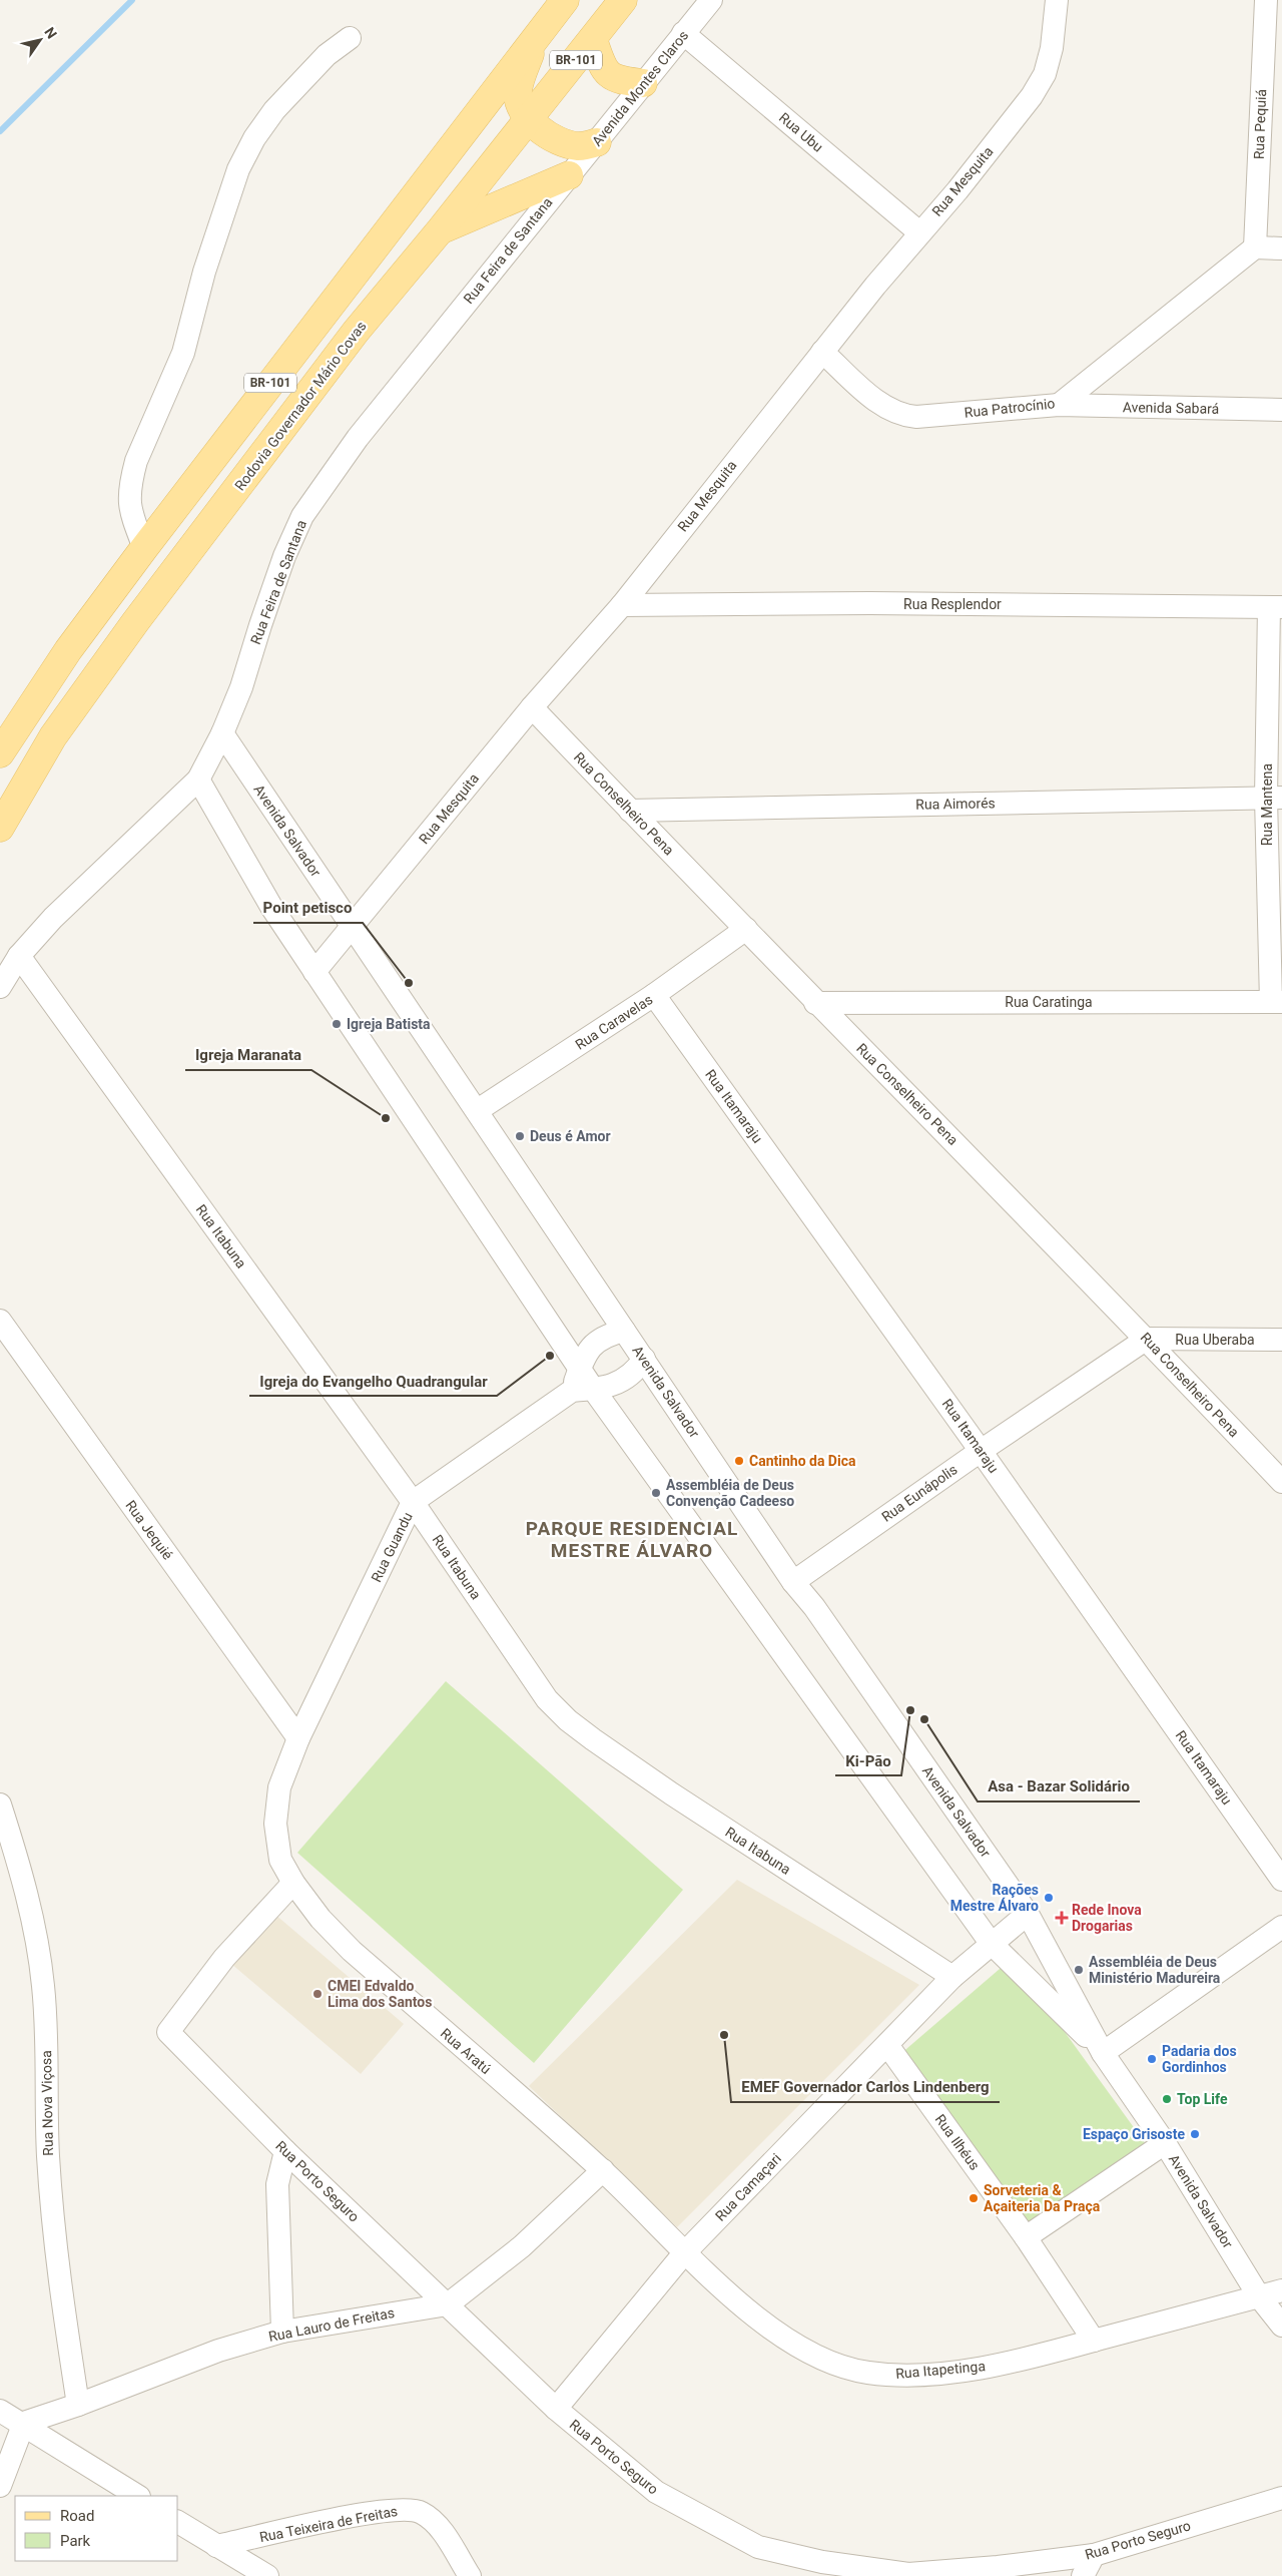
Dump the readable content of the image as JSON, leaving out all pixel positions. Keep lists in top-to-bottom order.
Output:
{
  "streets": {
    "main road": ["BR-101", "Rodovia Governador Mário Covas"],
    "street": [
      "Avenida Montes Claros",
      "Rua Pequiá",
      "Rua Ubu",
      "Rua Mesquita",
      "Rua Feira de Santana",
      "Rua Patrocínio",
      "Avenida Sabará",
      "Rua Resplendor",
      "Rua Conselheiro Pena",
      "Rua Aimorés",
      "Rua Mantena",
      "Avenida Salvador",
      "Rua Caratinga",
      "Rua Caravelas",
      "Rua Itamaraju",
      "Rua Itabuna",
      "Rua Uberaba",
      "Rua Eunápolis",
      "Rua Jequié",
      "Rua Guandu",
      "Rua Aratú",
      "Rua Nova Viçosa",
      "Rua Ilhéus",
      "Rua Porto Seguro",
      "Rua Camaçari",
      "Rua Lauro de Freitas",
      "Rua Itapetinga",
      "Rua Teixeira de Freitas"
    ]
  },
  "crossings": [
    ["Avenida Montes Claros", "Rua Ubu"],
    ["Avenida Montes Claros", "Rua Feira de Santana"],
    ["Rua Pequiá", "Rua Patrocínio"],
    ["Rua Ubu", "Rua Mesquita"],
    ["Rua Mesquita", "Rua Patrocínio"],
    ["Rua Mesquita", "Rua Resplendor"],
    ["Rua Mesquita", "Rua Conselheiro Pena"],
    ["Rua Mesquita", "Avenida Salvador"],
    ["Rua Feira de Santana", "Avenida Salvador"],
    ["Rua Feira de Santana", "Rua Itabuna"],
    ["Rua Patrocínio", "Avenida Sabará"],
    ["Rua Resplendor", "Rua Mantena"],
    ["Rua Conselheiro Pena", "Rua Aimorés"],
    ["Rua Conselheiro Pena", "Rua Caratinga"],
    ["Rua Conselheiro Pena", "Rua Caravelas"],
    ["Rua Conselheiro Pena", "Rua Uberaba"],
    ["Rua Conselheiro Pena", "Rua Eunápolis"],
    ["Rua Aimorés", "Rua Mantena"],
    ["Rua Mantena", "Rua Caratinga"],
    ["Avenida Salvador", "Rua Caravelas"],
    ["Avenida Salvador", "Rua Eunápolis"],
    ["Avenida Salvador", "Rua Guandu"],
    ["Avenida Salvador", "Rua Itapetinga"],
    ["Rua Caravelas", "Rua Itamaraju"],
    ["Rua Itamaraju", "Rua Eunápolis"],
    ["Rua Itabuna", "Rua Guandu"],
    ["Rua Itabuna", "Rua Camaçari"],
    ["Rua Uberaba", "Rua Eunápolis"],
    ["Rua Jequié", "Rua Guandu"],
    ["Rua Jequié", "Rua Aratú"],
    ["Rua Guandu", "Rua Aratú"],
    ["Rua Aratú", "Rua Porto Seguro"],
    ["Rua Aratú", "Rua Lauro de Freitas"],
    ["Rua Aratú", "Rua Itapetinga"],
    ["Rua Nova Viçosa", "Rua Lauro de Freitas"],
    ["Rua Ilhéus", "Rua Camaçari"],
    ["Rua Ilhéus", "Rua Itapetinga"],
    ["Rua Porto Seguro", "Rua Camaçari"],
    ["Rua Porto Seguro", "Rua Lauro de Freitas"],
    ["Rua Camaçari", "Rua Itapetinga"],
    ["Rua Lauro de Freitas", "Rua Itapetinga"]
  ],
  "districts": ["PARQUE RESIDENCIAL MESTRE ÁLVARO"],
  "places": {
    "other": [
      "Point petisco",
      "Igreja Batista",
      "Igreja Maranata",
      "Deus é Amor",
      "Igreja do Evangelho Quadrangular",
      "Cantinho da Dica",
      "Assembléia de Deus Convenção Cadeeso",
      "Ki-Pão",
      "Asa - Bazar Solidário",
      "Rações Mestre Álvaro",
      "Assembléia de Deus Ministério Madureira",
      "CMEI Edvaldo Lima dos Santos",
      "EMEF Governador Carlos Lindenberg",
      "Padaria dos Gordinhos",
      "Top Life",
      "Espaço Grisoste",
      "Sorveteria & Açaiteria Da Praça"
    ],
    "health": ["Rede Inova Drogarias"]
  },
  "legend": ["Road", "Park"],
  "north": "top right"
}
